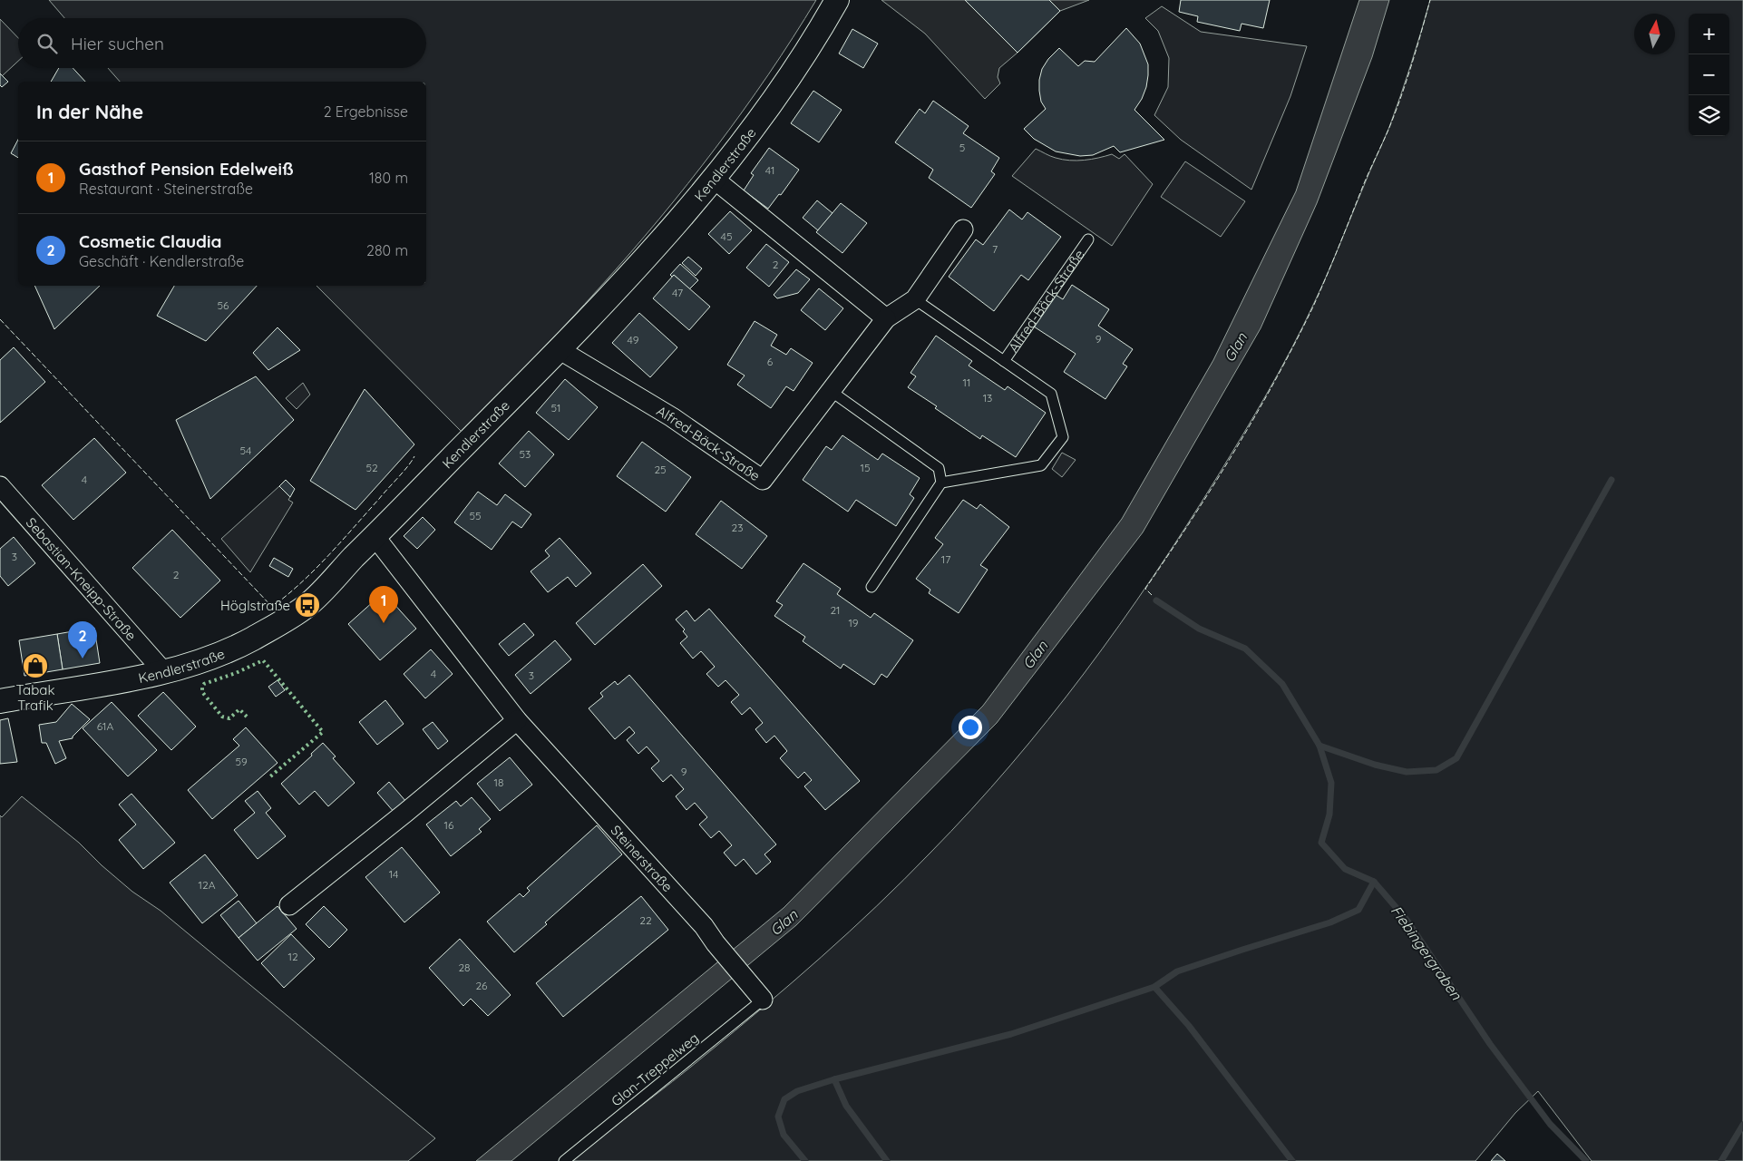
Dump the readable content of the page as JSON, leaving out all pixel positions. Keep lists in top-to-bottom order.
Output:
{
  "streets": {
    "street": [
      "Kendlerstraße",
      "Alfred-Bäck-Straße",
      "Sebastian-Kneipp-Straße",
      "Steinerstraße"
    ],
    "lane": ["Glan-Treppelweg"]
  },
  "crossings": [
    ["Kendlerstraße", "Alfred-Bäck-Straße"],
    ["Kendlerstraße", "Sebastian-Kneipp-Straße"],
    ["Kendlerstraße", "Steinerstraße"],
    ["Steinerstraße", "Glan-Treppelweg"]
  ],
  "water": ["Glan", "Fiebingergraben"],
  "places": {
    "bus stop": ["Höglstraße"],
    "shop": ["Tabak Trafik"]
  },
  "house_numbers": [
    "5",
    "41",
    "45",
    "7",
    "2",
    "47",
    "56",
    "9",
    "49",
    "6",
    "11",
    "13",
    "51",
    "54",
    "53",
    "52",
    "15",
    "25",
    "4",
    "55",
    "23",
    "3",
    "17",
    "2",
    "21",
    "19",
    "4",
    "3",
    "61A",
    "59",
    "9",
    "18",
    "16",
    "14",
    "12A",
    "22",
    "12",
    "28",
    "26"
  ],
  "north": "top",
  "page": {
    "map_buttons": ["+", "−"],
    "search": "Hier suchen",
    "heading": ["In der Nähe", "2 Ergebnisse"],
    "list": [
      {
        "mark": "1",
        "name": "Gasthof Pension Edelweiß",
        "note": "Restaurant · Steinerstraße",
        "value": "180 m"
      },
      {
        "mark": "2",
        "name": "Cosmetic Claudia",
        "note": "Geschäft · Kendlerstraße",
        "value": "280 m"
      }
    ],
    "pins": ["1", "2"]
  }
}
